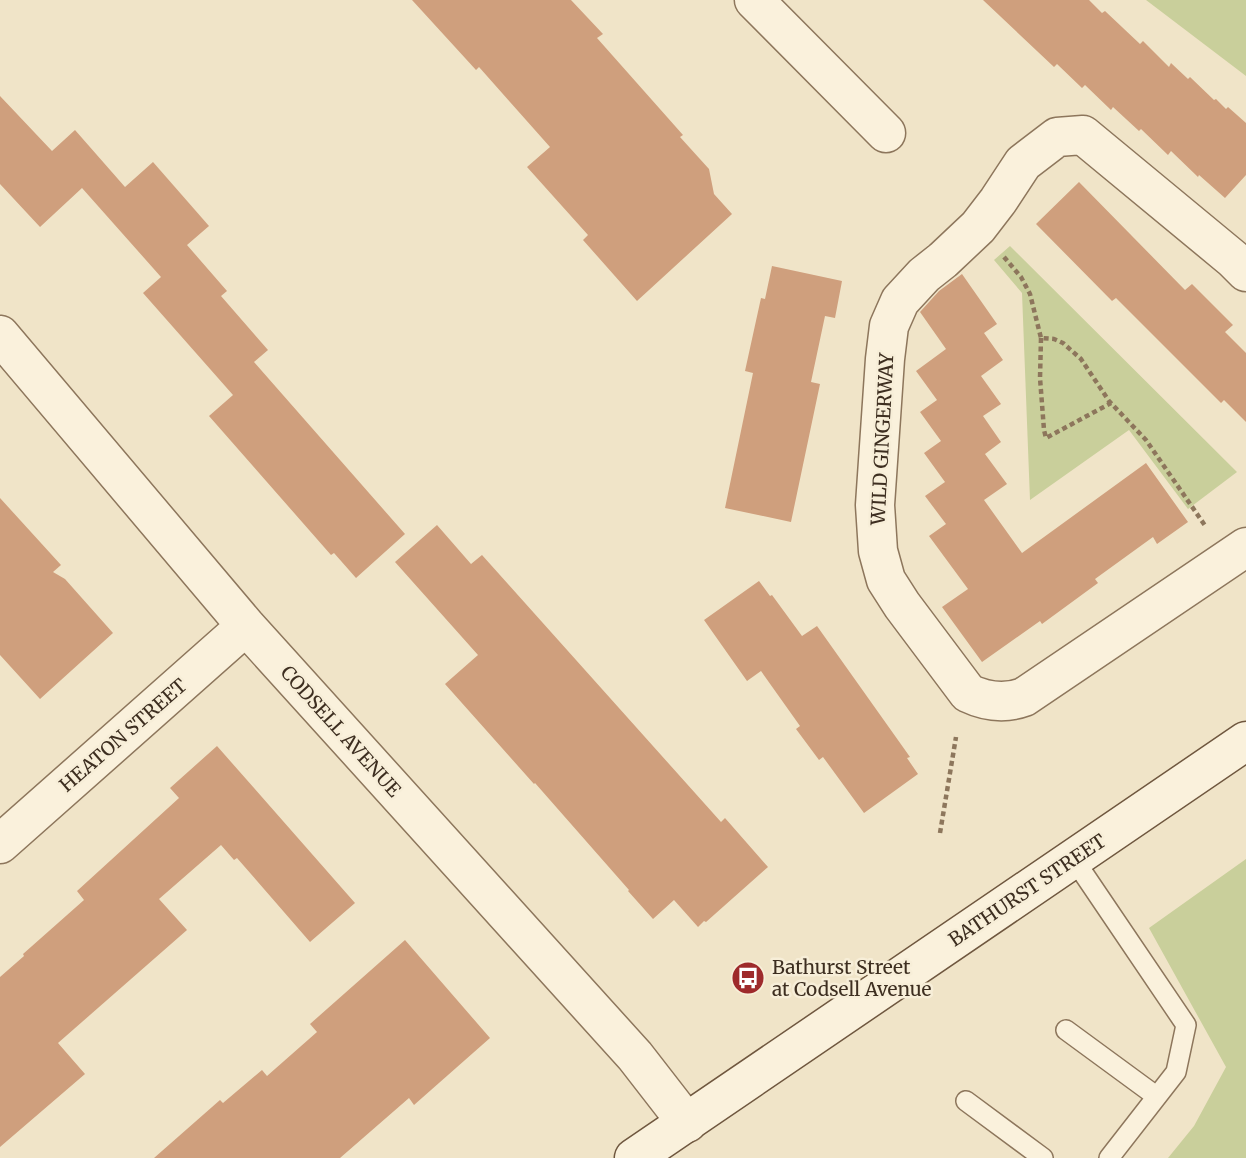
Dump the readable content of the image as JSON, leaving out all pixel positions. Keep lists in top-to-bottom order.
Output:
{
  "streets": {
    "street": [
      "WILD GINGERWAY",
      "CODSELL AVENUE",
      "HEATON STREET",
      "BATHURST STREET"
    ]
  },
  "crossings": [
    ["CODSELL AVENUE", "HEATON STREET"],
    ["CODSELL AVENUE", "BATHURST STREET"]
  ],
  "places": {
    "bus stop": ["Bathurst Street at Codsell Avenue"]
  }
}
